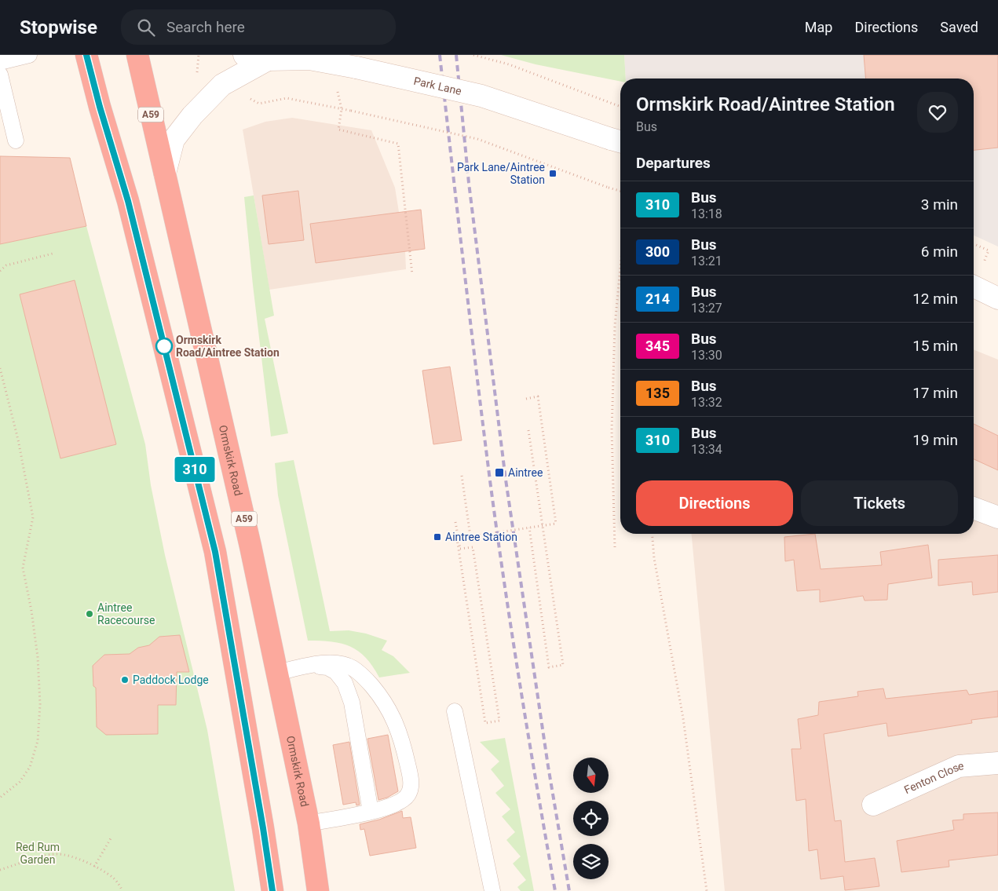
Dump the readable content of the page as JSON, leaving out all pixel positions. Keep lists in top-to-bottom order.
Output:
{
  "streets": {
    "highway": ["A59", "Ormskirk Road"],
    "street": ["Park Lane", "Fenton Close"]
  },
  "parks": ["Red Rum Garden"],
  "places": {
    "transit": ["Park Lane/Aintree Station", "Aintree", "Aintree Station"],
    "other": ["Ormskirk Road/Aintree Station", "Aintree Racecourse", "Paddock Lodge"]
  },
  "lines": ["bus line 310"],
  "north": "bottom",
  "page": {
    "header": "Stopwise",
    "search": "Search here",
    "nav": ["Map", "Directions", "Saved"],
    "on_map": "310",
    "heading": [
      ["Ormskirk Road/Aintree Station", "Bus"],
      "Departures"
    ],
    "list": [
      {
        "mark": "310",
        "name": "Bus",
        "note": "13:18",
        "value": "3 min"
      },
      {
        "mark": "300",
        "name": "Bus",
        "note": "13:21",
        "value": "6 min"
      },
      {
        "mark": "214",
        "name": "Bus",
        "note": "13:27",
        "value": "12 min"
      },
      {
        "mark": "345",
        "name": "Bus",
        "note": "13:30",
        "value": "15 min"
      },
      {
        "mark": "135",
        "name": "Bus",
        "note": "13:32",
        "value": "17 min"
      },
      {
        "mark": "310",
        "name": "Bus",
        "note": "13:34",
        "value": "19 min"
      }
    ],
    "buttons": ["Directions", "Tickets"]
  }
}
